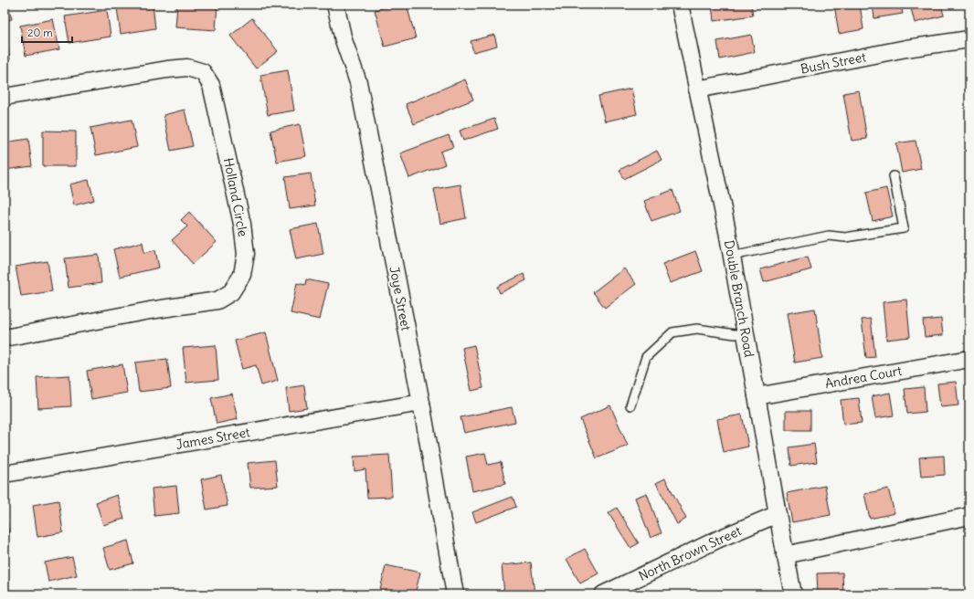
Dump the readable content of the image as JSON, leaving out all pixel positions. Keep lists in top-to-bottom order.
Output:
{
  "streets": {
    "street": [
      "Bush Street",
      "Holland Circle",
      "Joye Street",
      "Double Branch Road",
      "Andrea Court",
      "James Street",
      "North Brown Street"
    ]
  },
  "crossings": [
    ["Bush Street", "Double Branch Road"],
    ["Joye Street", "James Street"],
    ["Double Branch Road", "Andrea Court"],
    ["Double Branch Road", "North Brown Street"]
  ],
  "scale_bar": "20 m"
}
